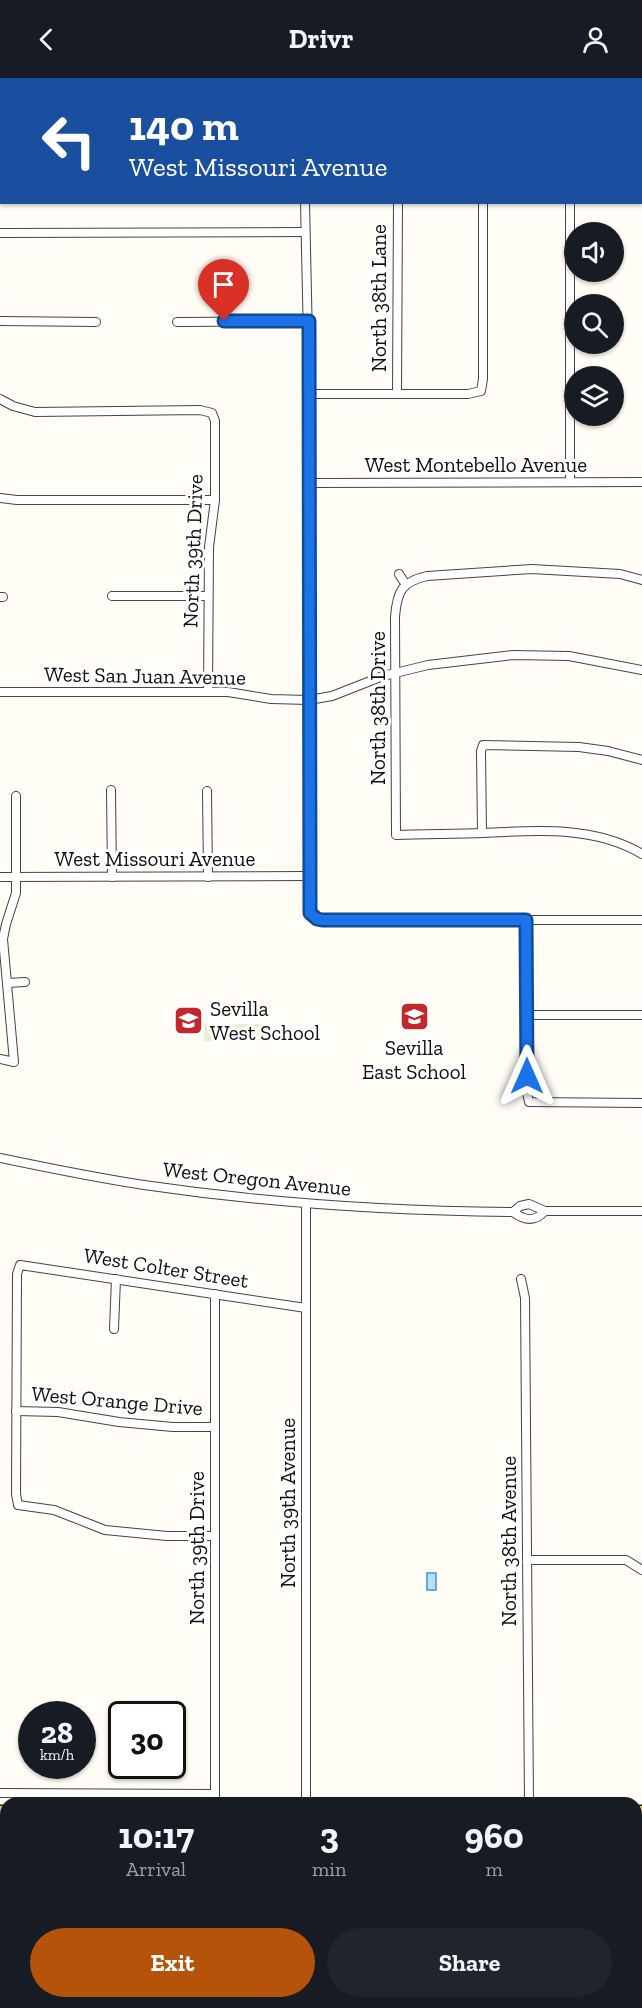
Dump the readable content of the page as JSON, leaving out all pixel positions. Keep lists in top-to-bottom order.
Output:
{
  "streets": {
    "street": [
      "North 38th Lane",
      "West Montebello Avenue",
      "North 39th Drive",
      "West San Juan Avenue",
      "North 38th Drive",
      "West Missouri Avenue",
      "West Oregon Avenue",
      "West Colter Street",
      "West Orange Drive",
      "North 39th Avenue",
      "North 38th Avenue"
    ]
  },
  "crossings": [
    ["North 39th Drive", "West San Juan Avenue"],
    ["North 39th Drive", "West Colter Street"],
    ["North 39th Drive", "West Orange Drive"],
    ["West San Juan Avenue", "North 38th Drive"],
    ["West Oregon Avenue", "North 39th Avenue"],
    ["West Colter Street", "West Orange Drive"],
    ["West Colter Street", "North 39th Avenue"]
  ],
  "places": {
    "school or university": ["Sevilla East School", "Sevilla West School"]
  },
  "page": {
    "header": "Drivr",
    "turn": ["140 m", "West Missouri Avenue"],
    "speed": "28 km/h",
    "limit": "30",
    "eta": [
      "10:17",
      "Arrival",
      "3",
      "min",
      "960",
      "m"
    ],
    "buttons": ["Exit", "Share"]
  }
}
